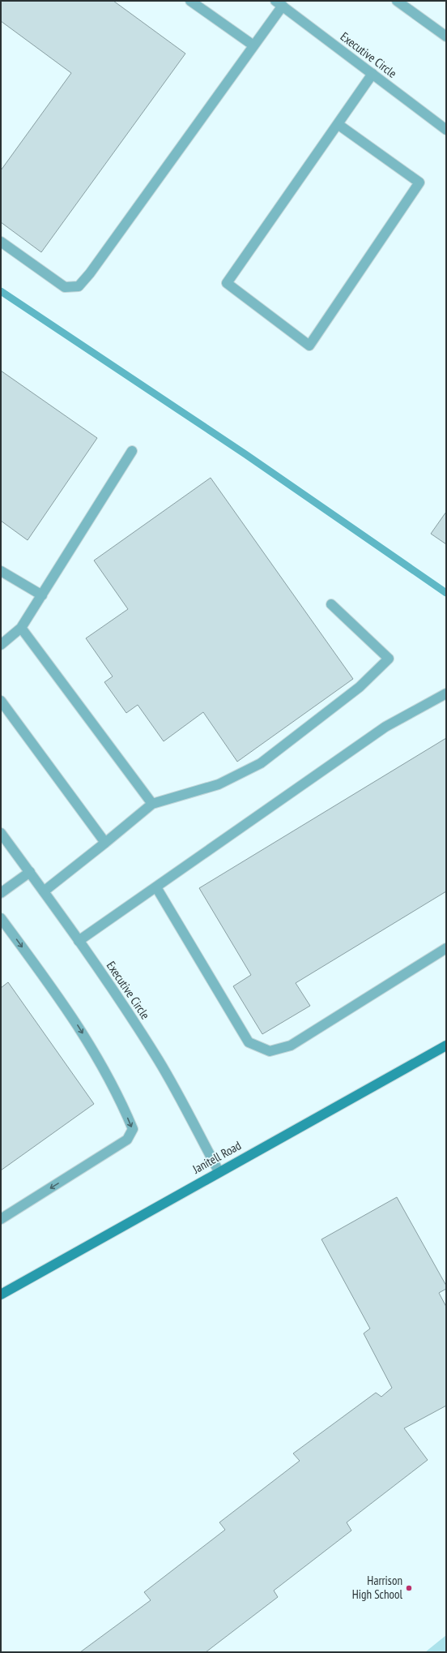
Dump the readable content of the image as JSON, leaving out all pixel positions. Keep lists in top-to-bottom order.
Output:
{
  "streets": {
    "street": ["Executive Circle", "Janitell Road"]
  },
  "crossings": [
    ["Executive Circle", "Janitell Road"]
  ],
  "places": ["Harrison High School"]
}
